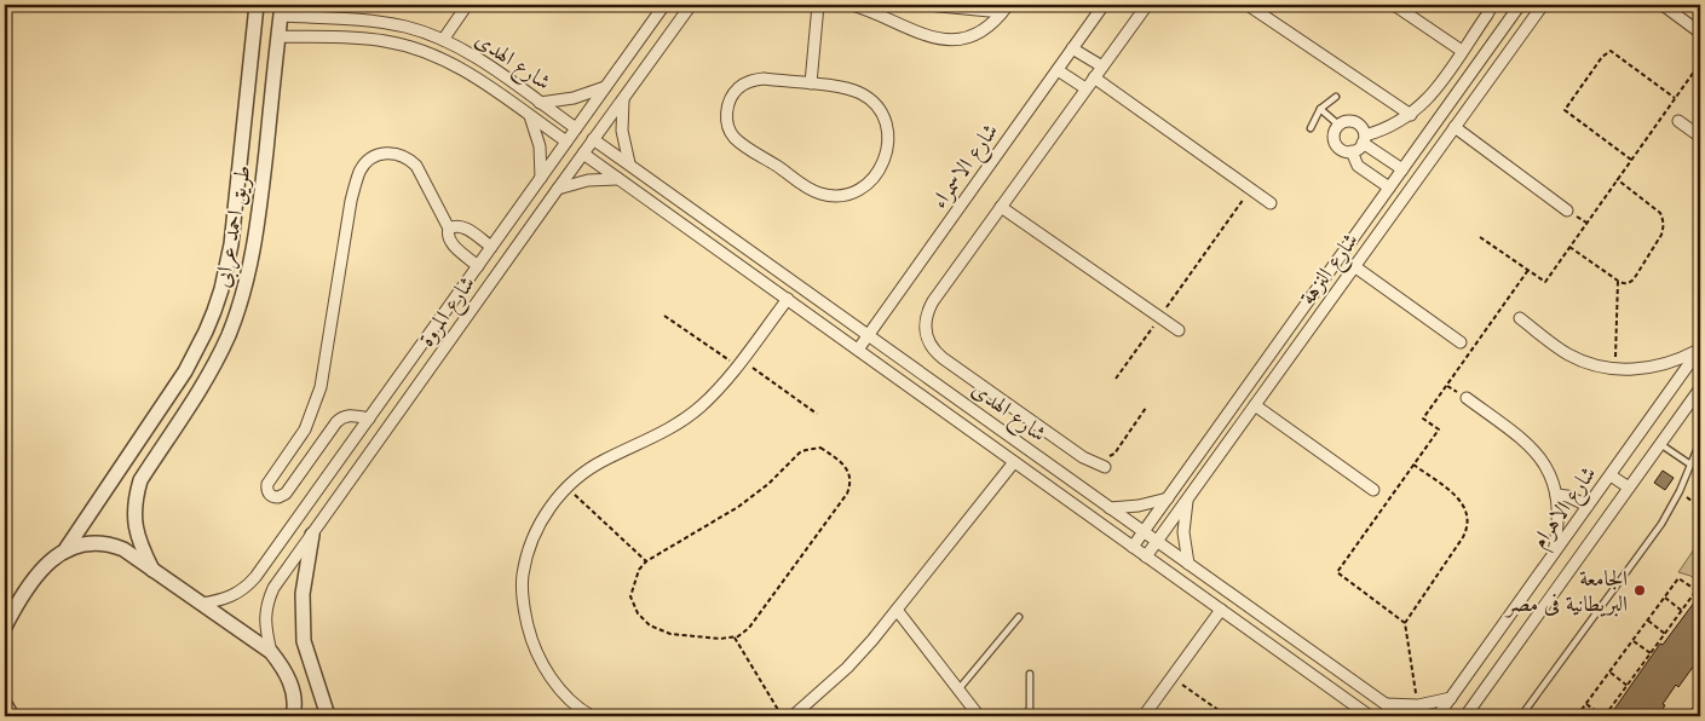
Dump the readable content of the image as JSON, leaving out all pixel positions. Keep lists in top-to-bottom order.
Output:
{
  "streets": {
    "street": [
      "شارع الهدى",
      "شارع الاسمراء",
      "طريق احمد عرابى",
      "شارع النزهة",
      "شارع المروة",
      "شارع الاهرام"
    ]
  },
  "crossings": [
    ["شارع الهدى", "شارع الاسمراء"],
    ["شارع الهدى", "طريق احمد عرابى"],
    ["شارع الهدى", "شارع النزهة"],
    ["شارع الهدى", "شارع المروة"]
  ],
  "places": ["الجامعة البريطانية فى مصر"]
}
